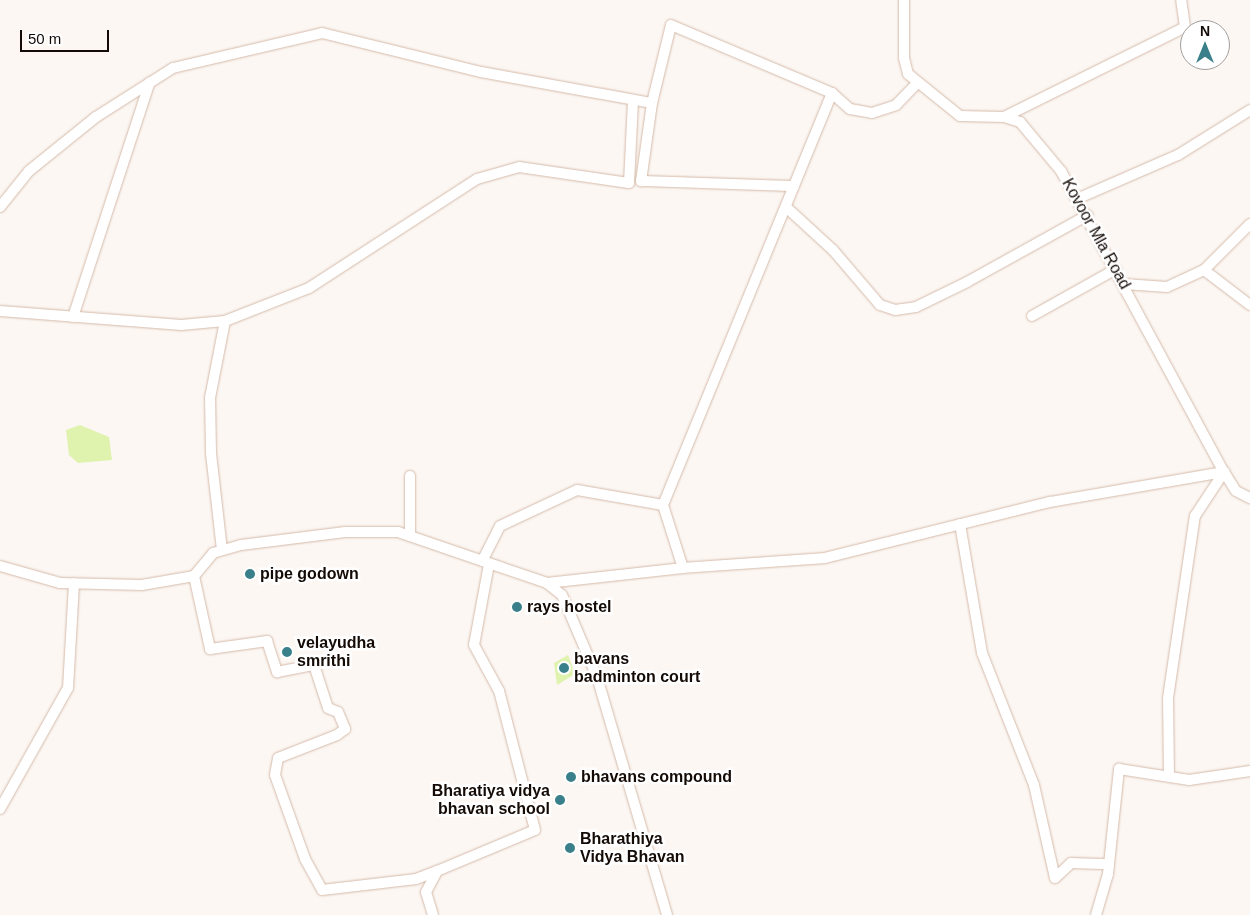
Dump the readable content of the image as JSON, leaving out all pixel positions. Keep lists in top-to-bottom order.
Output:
{
  "streets": {
    "street": ["Kovoor Mla Road"]
  },
  "places": [
    "pipe godown",
    "rays hostel",
    "velayudha smrithi",
    "bavans badminton court",
    "bhavans compound",
    "Bharatiya vidya bhavan school",
    "Bharathiya Vidya Bhavan"
  ],
  "scale_bar": "50 m",
  "north": "top"
}
